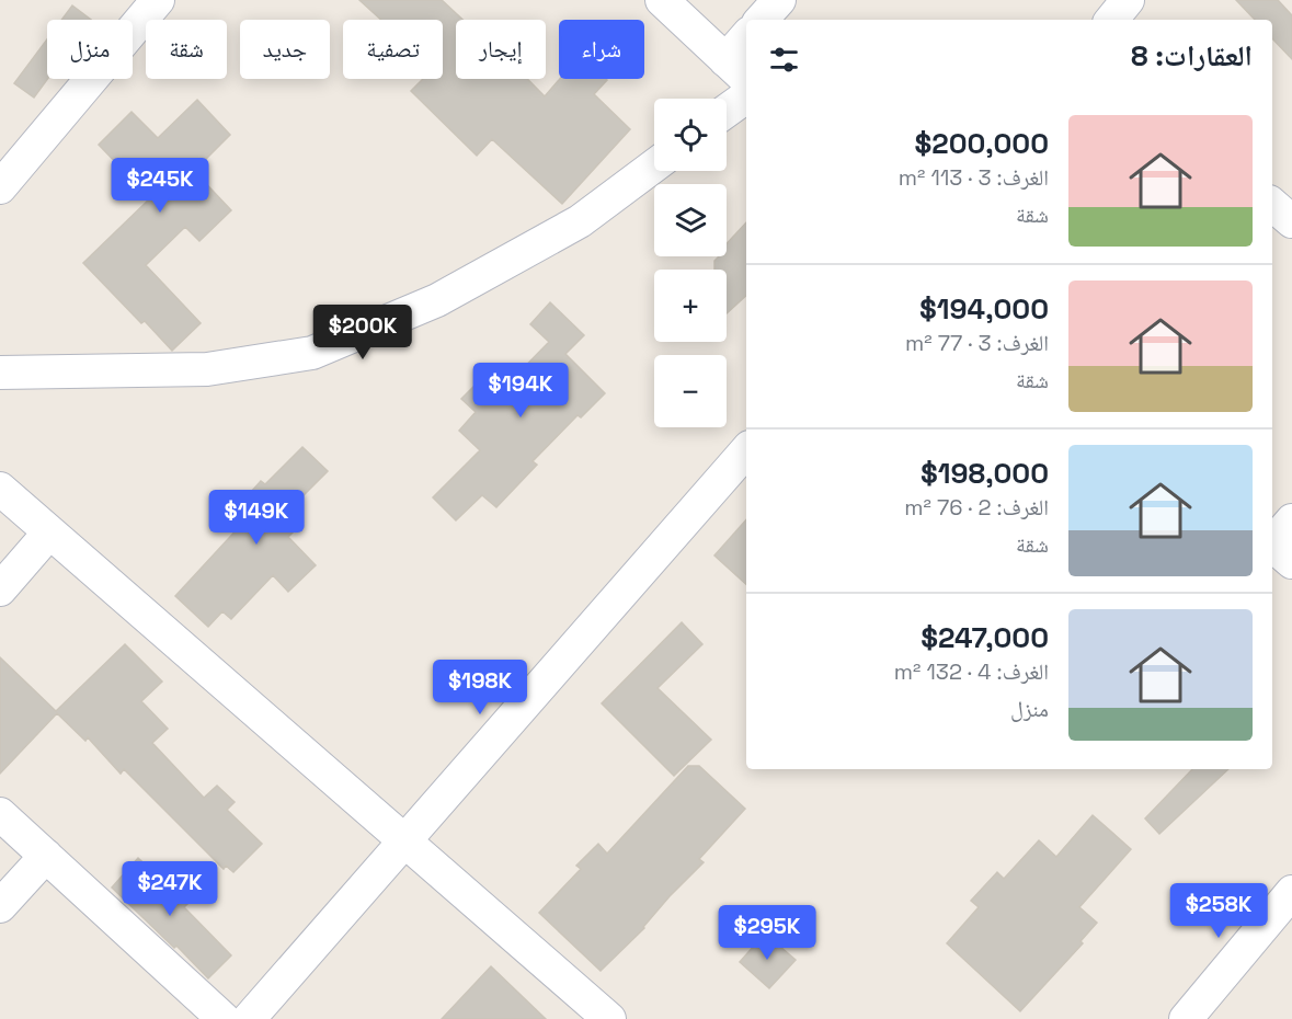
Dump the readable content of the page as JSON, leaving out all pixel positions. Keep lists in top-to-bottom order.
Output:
{
  "page": {
    "chip": [
      "شراء",
      "إيجار",
      "تصفية",
      "جديد",
      "شقة",
      "منزل"
    ],
    "heading": "العقارات: 8",
    "map_buttons": ["+", "−"],
    "list": [
      {
        "name": "$200,000",
        "note": "الغرف: 3 · 113 m² · شقة"
      },
      {
        "name": "$194,000",
        "note": "الغرف: 3 · 77 m² · شقة"
      },
      {
        "name": "$198,000",
        "note": "الغرف: 2 · 76 m² · شقة"
      },
      {
        "name": "$247,000",
        "note": "الغرف: 4 · 132 m² · منزل"
      }
    ],
    "price": [
      "$245K",
      "$200K",
      "$194K",
      "$149K",
      "$198K",
      "$247K",
      "$258K",
      "$295K"
    ]
  }
}
